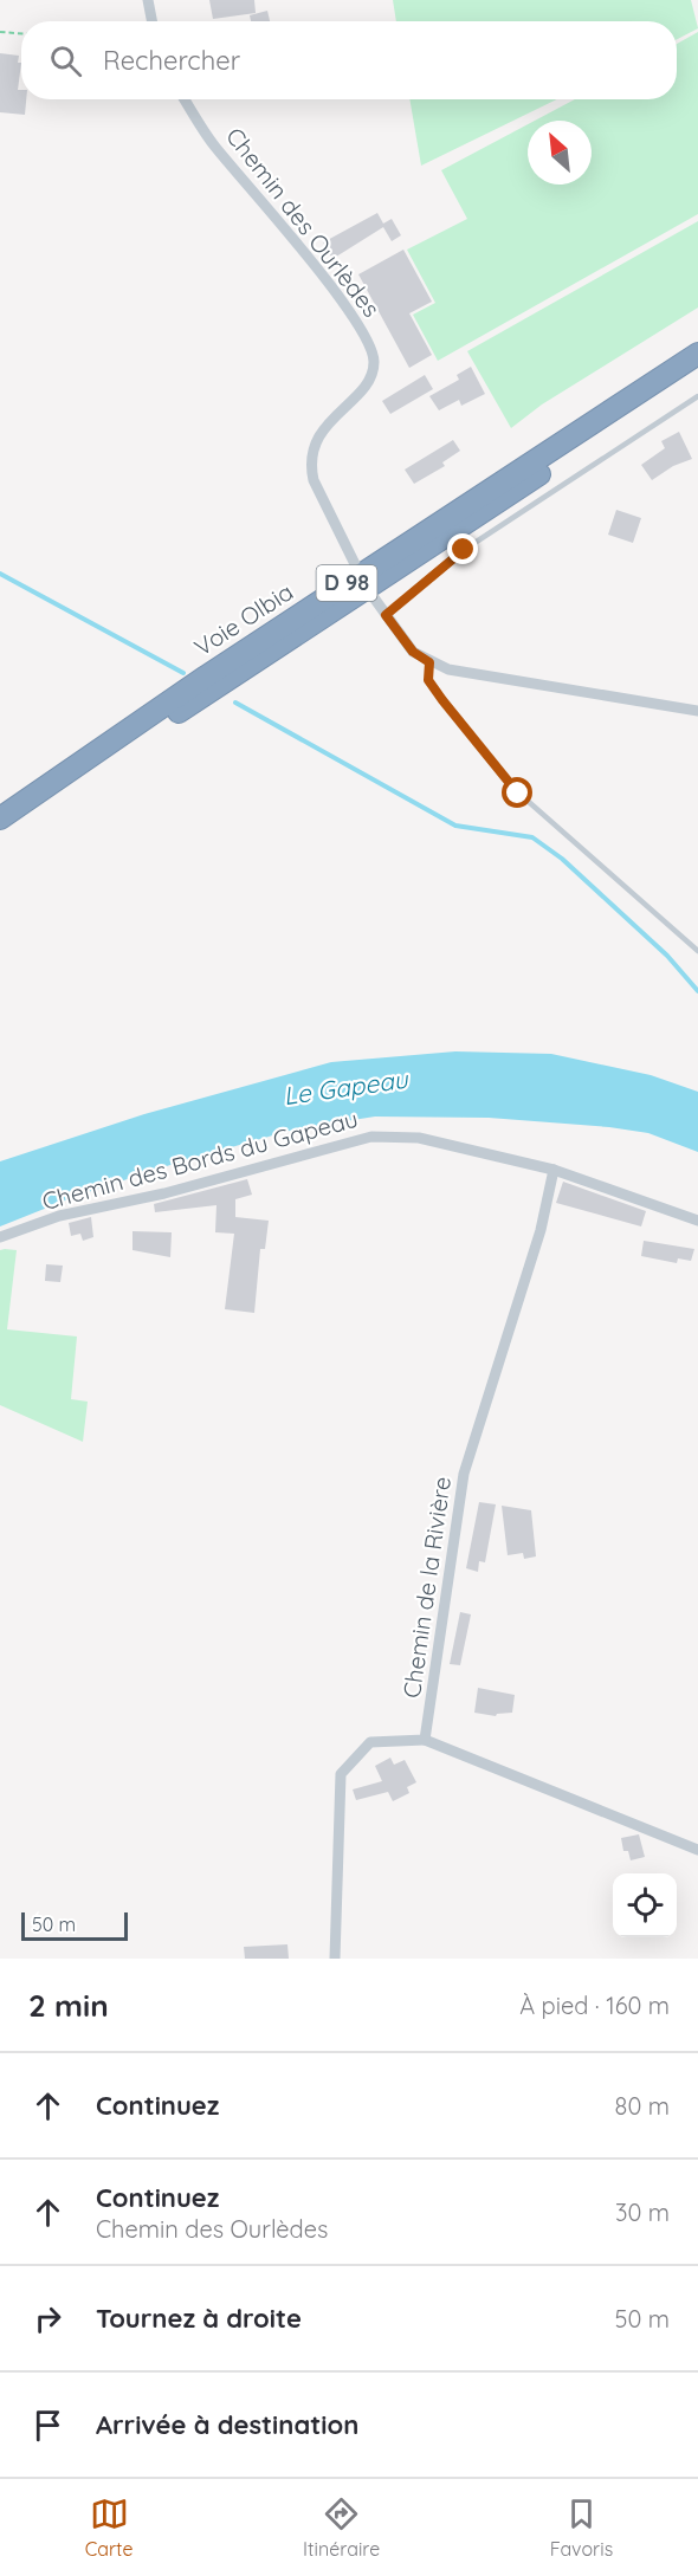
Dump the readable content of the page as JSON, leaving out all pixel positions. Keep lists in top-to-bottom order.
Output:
{
  "streets": {
    "highway": ["D 98", "Voie Olbia"],
    "street": ["Chemin des Ourlèdes", "Chemin des Bords du Gapeau", "Chemin de la Rivière"]
  },
  "crossings": [
    ["Chemin des Bords du Gapeau", "Chemin de la Rivière"]
  ],
  "water": ["Le Gapeau"],
  "scale_bar": "50 m",
  "north": "top left",
  "page": {
    "search": "Rechercher",
    "scale": "50 m",
    "heading": ["2 min", "À pied · 160 m"],
    "list": [
      ["Continuez", "80 m"],
      ["Continuez", "Chemin des Ourlèdes", "30 m"],
      ["Tournez à droite", "50 m"],
      "Arrivée à destination"
    ],
    "nav": ["Carte", "Itinéraire", "Favoris"]
  }
}
